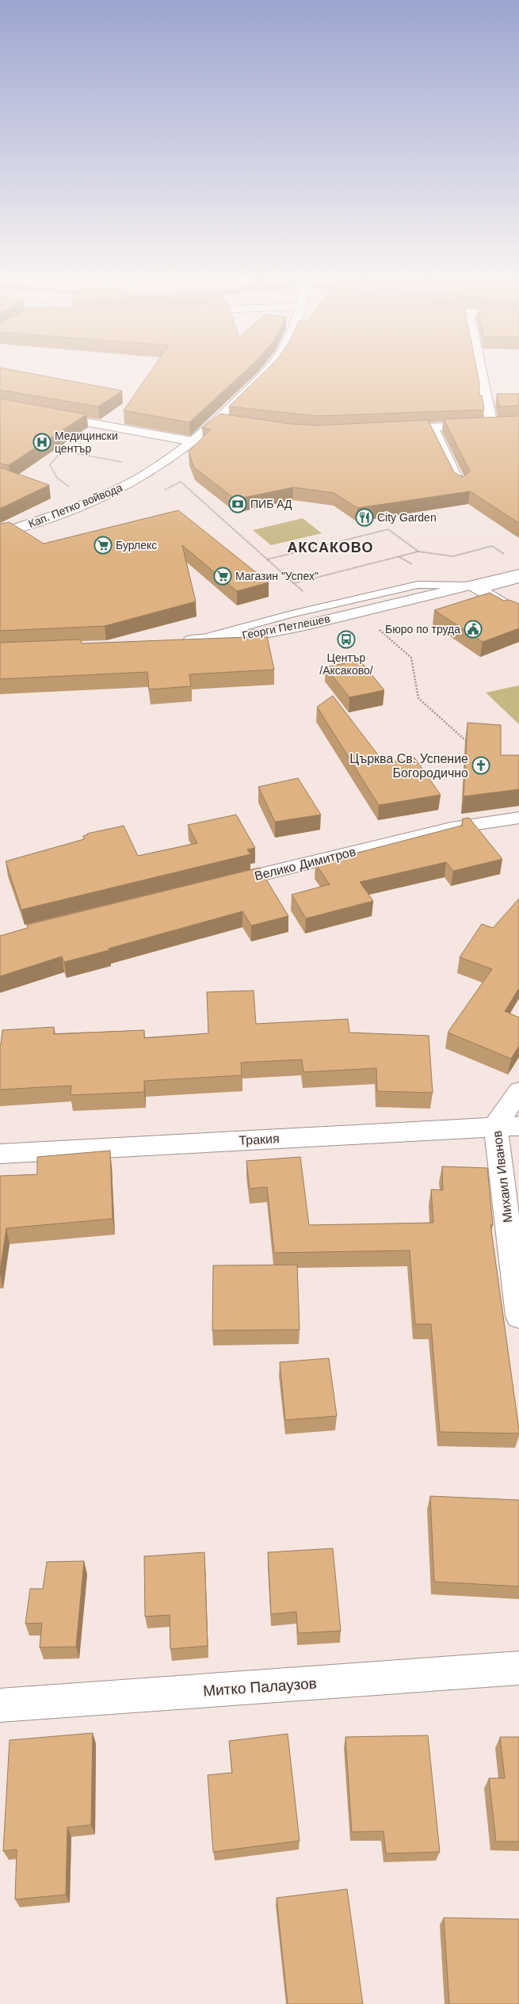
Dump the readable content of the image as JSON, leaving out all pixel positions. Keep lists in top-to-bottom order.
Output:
{
  "streets": {
    "street": [
      "Кап. Петко войвода",
      "Георги Петлешев",
      "Велико Димитров",
      "Тракия",
      "Михаил Иванов",
      "Митко Палаузов"
    ]
  },
  "crossings": [
    ["Тракия", "Михаил Иванов"]
  ],
  "districts": ["АКСАКОВО"],
  "places": {
    "hospital": ["Медицински център"],
    "bank": ["ПИБ АД"],
    "restaurant": ["City Garden"],
    "supermarket": ["Бурлекс", "Магазин \"Успех\""],
    "public building": ["Бюро по труда"],
    "bus stop": ["Център /Аксаково/"],
    "church": ["Църква Св. Успение Богородично"]
  }
}
